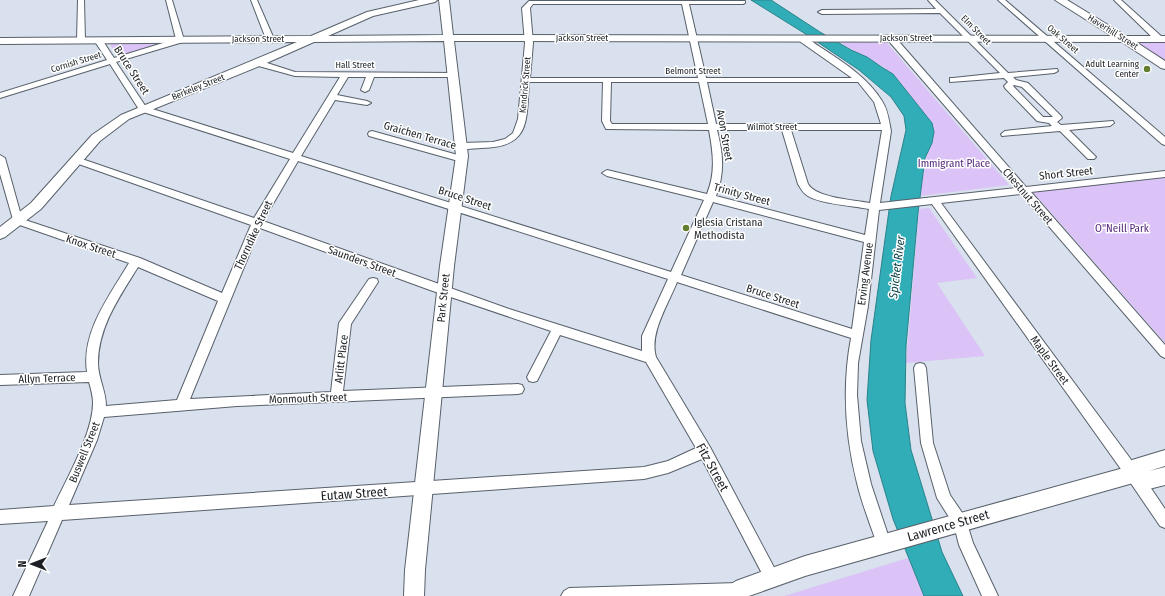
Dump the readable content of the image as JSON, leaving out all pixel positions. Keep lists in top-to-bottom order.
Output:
{
  "streets": {
    "main road": [
      "Haverhill Street",
      "Jackson Street",
      "Berkeley Street",
      "Park Street",
      "Lawrence Street"
    ],
    "street": [
      "Elm Street",
      "Oak Street",
      "Cornish Street",
      "Hall Street",
      "Bruce Street",
      "Belmont Street",
      "Kendrick Street",
      "Wilmot Street",
      "Graichen Terrace",
      "Avon Street",
      "Short Street",
      "Trinity Street",
      "Chestnut Street",
      "Thorndike Street",
      "Knox Street",
      "Saunders Street",
      "Erving Avenue",
      "Arlitt Place",
      "Maple Street",
      "Allyn Terrace",
      "Monmouth Street",
      "Buswell Street",
      "Fitz Street",
      "Eutaw Street"
    ]
  },
  "crossings": [
    ["Elm Street", "Jackson Street"],
    ["Haverhill Street", "Jackson Street"],
    ["Jackson Street", "Oak Street"],
    ["Jackson Street", "Cornish Street"],
    ["Jackson Street", "Bruce Street"],
    ["Jackson Street", "Kendrick Street"],
    ["Jackson Street", "Berkeley Street"],
    ["Jackson Street", "Avon Street"],
    ["Jackson Street", "Chestnut Street"],
    ["Jackson Street", "Erving Avenue"],
    ["Jackson Street", "Park Street"],
    ["Cornish Street", "Bruce Street"],
    ["Hall Street", "Berkeley Street"],
    ["Hall Street", "Thorndike Street"],
    ["Hall Street", "Park Street"],
    ["Bruce Street", "Berkeley Street"],
    ["Bruce Street", "Avon Street"],
    ["Bruce Street", "Thorndike Street"],
    ["Bruce Street", "Erving Avenue"],
    ["Bruce Street", "Park Street"],
    ["Belmont Street", "Kendrick Street"],
    ["Belmont Street", "Wilmot Street"],
    ["Belmont Street", "Avon Street"],
    ["Belmont Street", "Erving Avenue"],
    ["Kendrick Street", "Avon Street"],
    ["Kendrick Street", "Park Street"],
    ["Berkeley Street", "Knox Street"],
    ["Berkeley Street", "Saunders Street"],
    ["Wilmot Street", "Avon Street"],
    ["Wilmot Street", "Short Street"],
    ["Wilmot Street", "Erving Avenue"],
    ["Graichen Terrace", "Park Street"],
    ["Avon Street", "Trinity Street"],
    ["Avon Street", "Saunders Street"],
    ["Avon Street", "Fitz Street"],
    ["Short Street", "Chestnut Street"],
    ["Short Street", "Erving Avenue"],
    ["Short Street", "Maple Street"],
    ["Trinity Street", "Erving Avenue"],
    ["Thorndike Street", "Knox Street"],
    ["Thorndike Street", "Saunders Street"],
    ["Thorndike Street", "Monmouth Street"],
    ["Knox Street", "Buswell Street"],
    ["Saunders Street", "Park Street"],
    ["Saunders Street", "Fitz Street"],
    ["Erving Avenue", "Lawrence Street"],
    ["Park Street", "Monmouth Street"],
    ["Park Street", "Eutaw Street"],
    ["Arlitt Place", "Monmouth Street"],
    ["Maple Street", "Lawrence Street"],
    ["Allyn Terrace", "Buswell Street"],
    ["Monmouth Street", "Buswell Street"],
    ["Buswell Street", "Eutaw Street"],
    ["Fitz Street", "Eutaw Street"],
    ["Fitz Street", "Lawrence Street"]
  ],
  "water": ["Spicket River"],
  "parks": ["Immigrant Place", "O\"Neill Park"],
  "places": ["Adult Learning Center", "Iglesia Cristana Methodista"],
  "north": "left"
}
